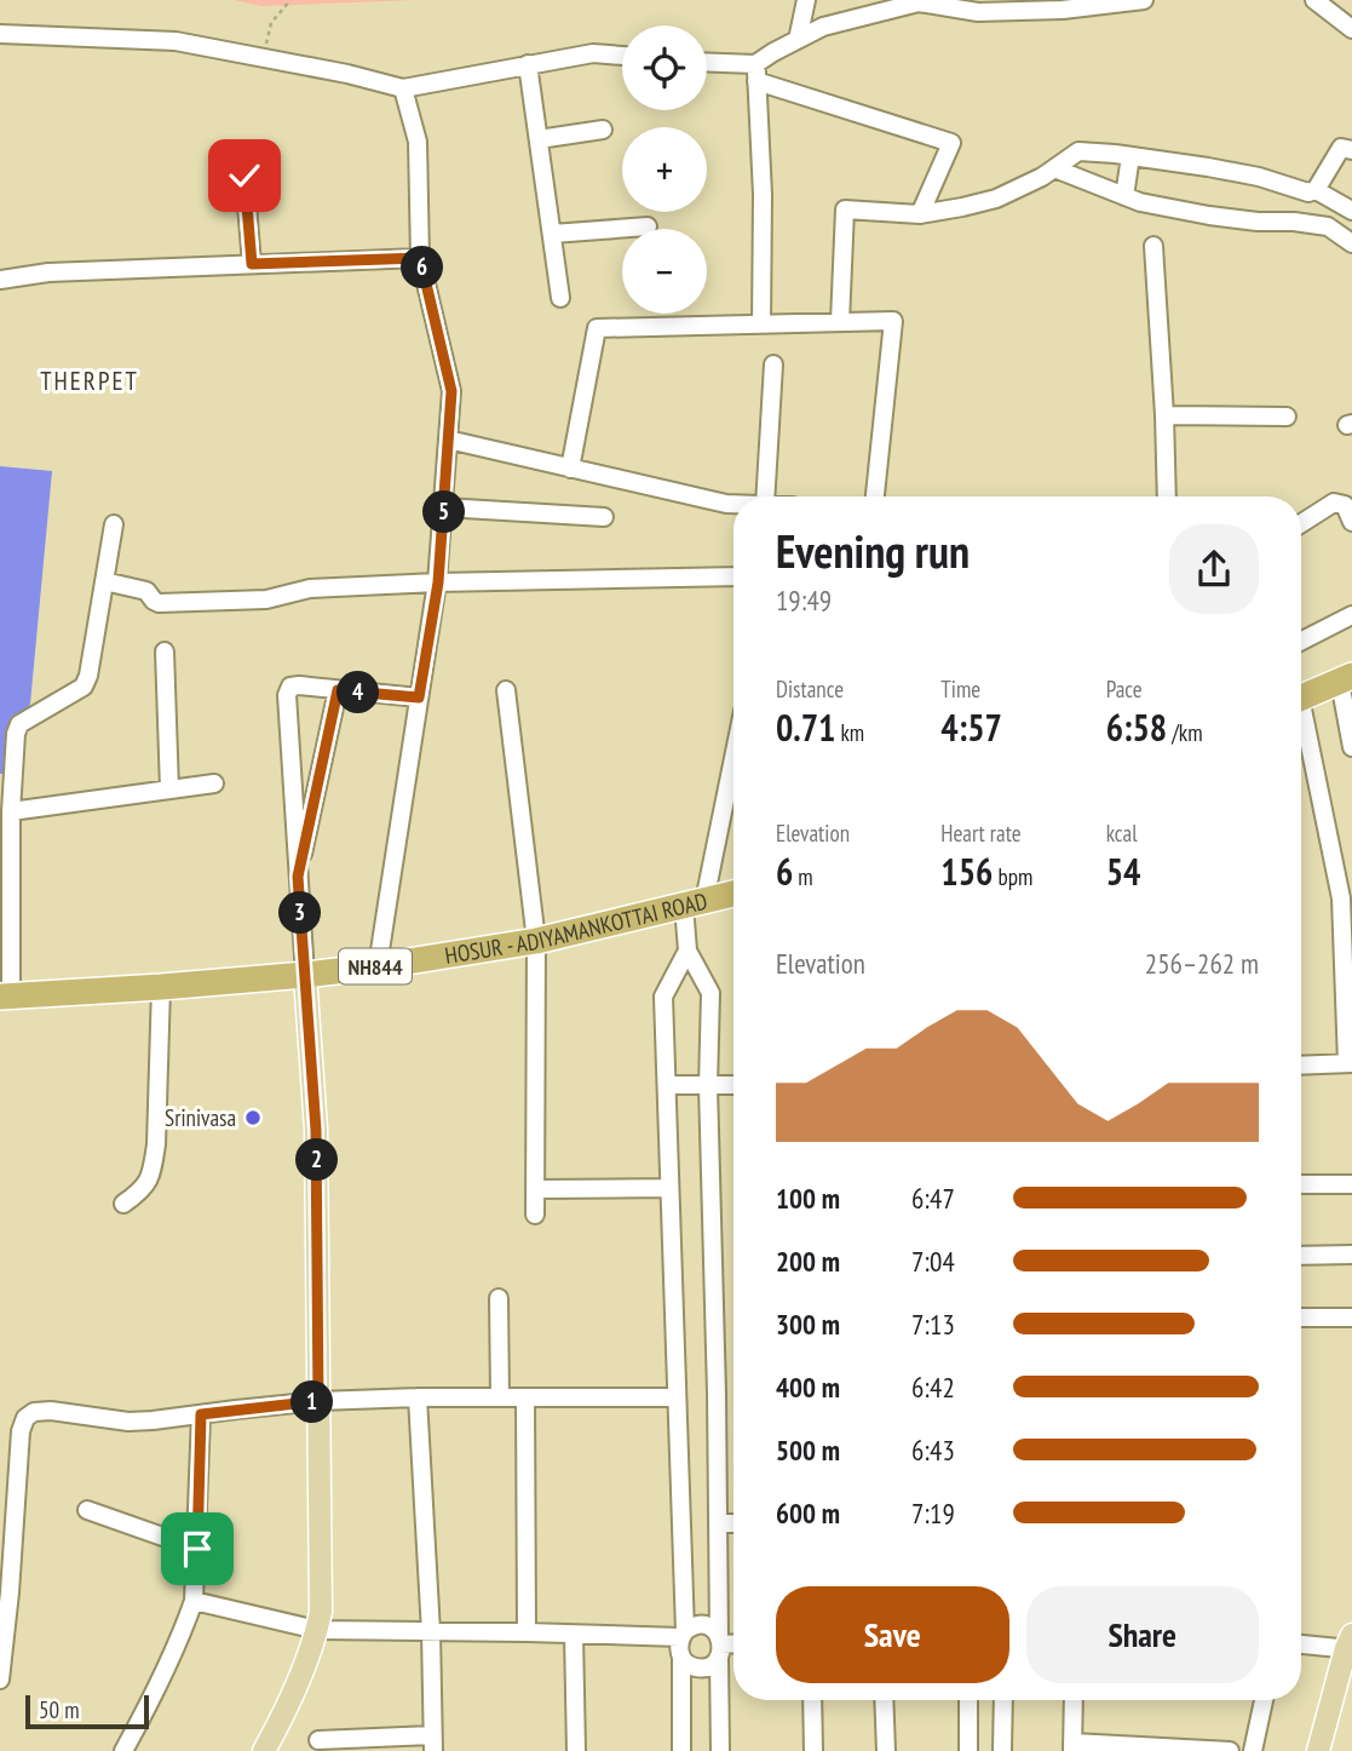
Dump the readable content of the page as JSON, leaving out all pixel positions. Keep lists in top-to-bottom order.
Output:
{
  "streets": {
    "highway": ["HOSUR - ADIYAMANKOTTAI ROAD", "NH844"]
  },
  "districts": ["THERPET"],
  "places": ["Srinivasa"],
  "scale_bar": "50 m",
  "page": {
    "map_buttons": ["+", "−"],
    "pins": [
      "6",
      "5",
      "4",
      "3",
      "2",
      "1"
    ],
    "heading": ["Evening run", "19:49"],
    "stats": [
      ["Distance", "0.71 km"],
      ["Time", "4:57"],
      ["Pace", "6:58 /km"],
      ["Elevation", "6 m"],
      ["Heart rate", "156 bpm"],
      ["kcal", "54"]
    ],
    "chart": ["Elevation", "256–262 m"],
    "list": [
      {
        "name": "100 m",
        "note": "6:47"
      },
      {
        "name": "200 m",
        "note": "7:04"
      },
      {
        "name": "300 m",
        "note": "7:13"
      },
      {
        "name": "400 m",
        "note": "6:42"
      },
      {
        "name": "500 m",
        "note": "6:43"
      },
      {
        "name": "600 m",
        "note": "7:19"
      }
    ],
    "buttons": ["Save", "Share"],
    "scale": "50 m"
  }
}
